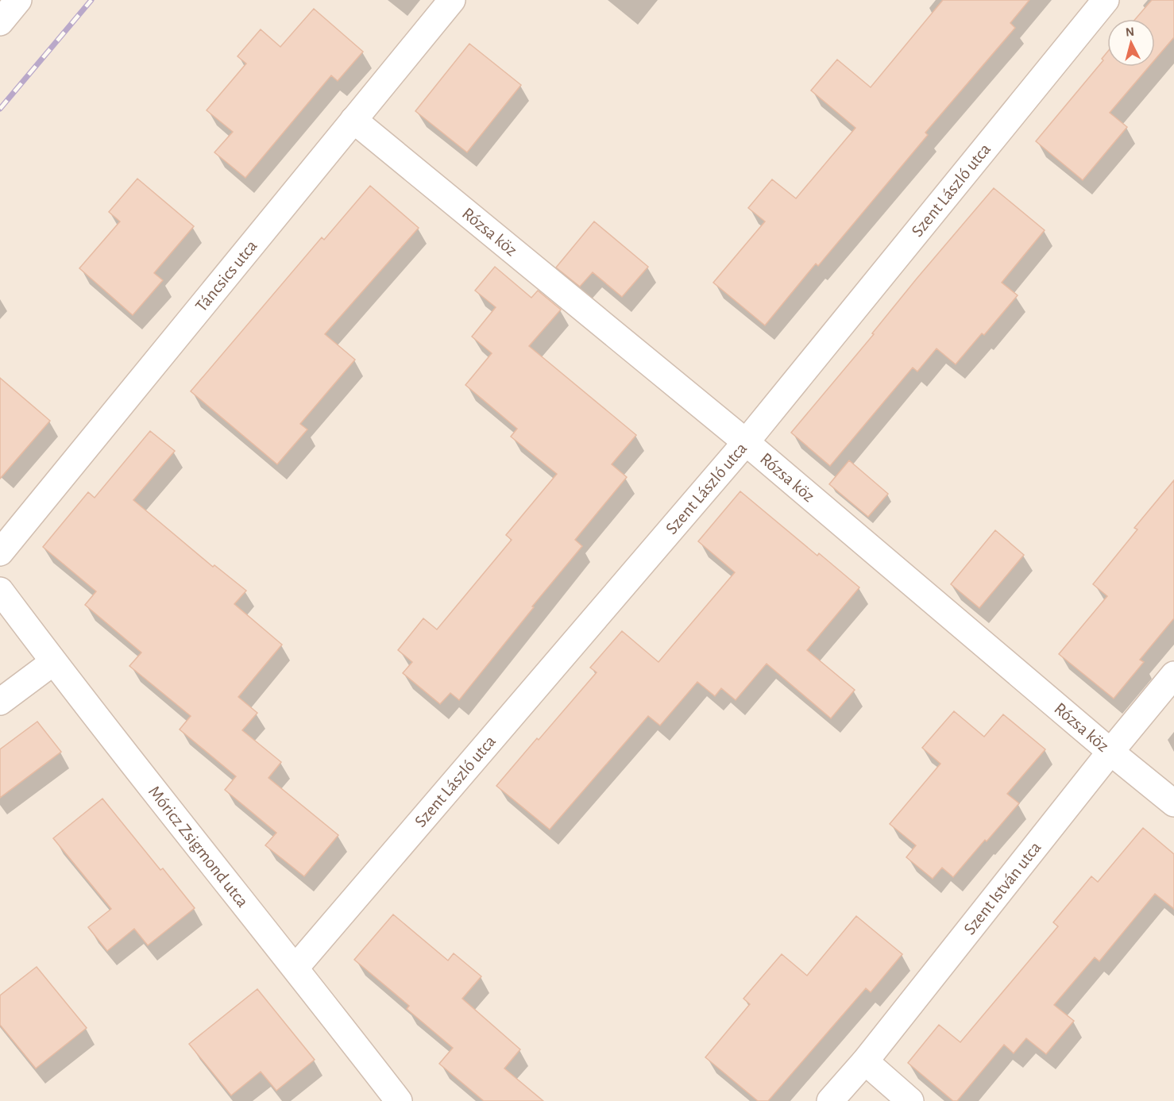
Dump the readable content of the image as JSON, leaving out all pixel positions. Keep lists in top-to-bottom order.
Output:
{
  "streets": {
    "street": [
      "Szent László utca",
      "Rózsa köz",
      "Táncsics utca",
      "Móricz Zsigmond utca",
      "Szent István utca"
    ]
  },
  "crossings": [
    ["Szent László utca", "Rózsa köz"],
    ["Szent László utca", "Móricz Zsigmond utca"],
    ["Rózsa köz", "Táncsics utca"],
    ["Rózsa köz", "Szent István utca"]
  ],
  "north": "top"
}
